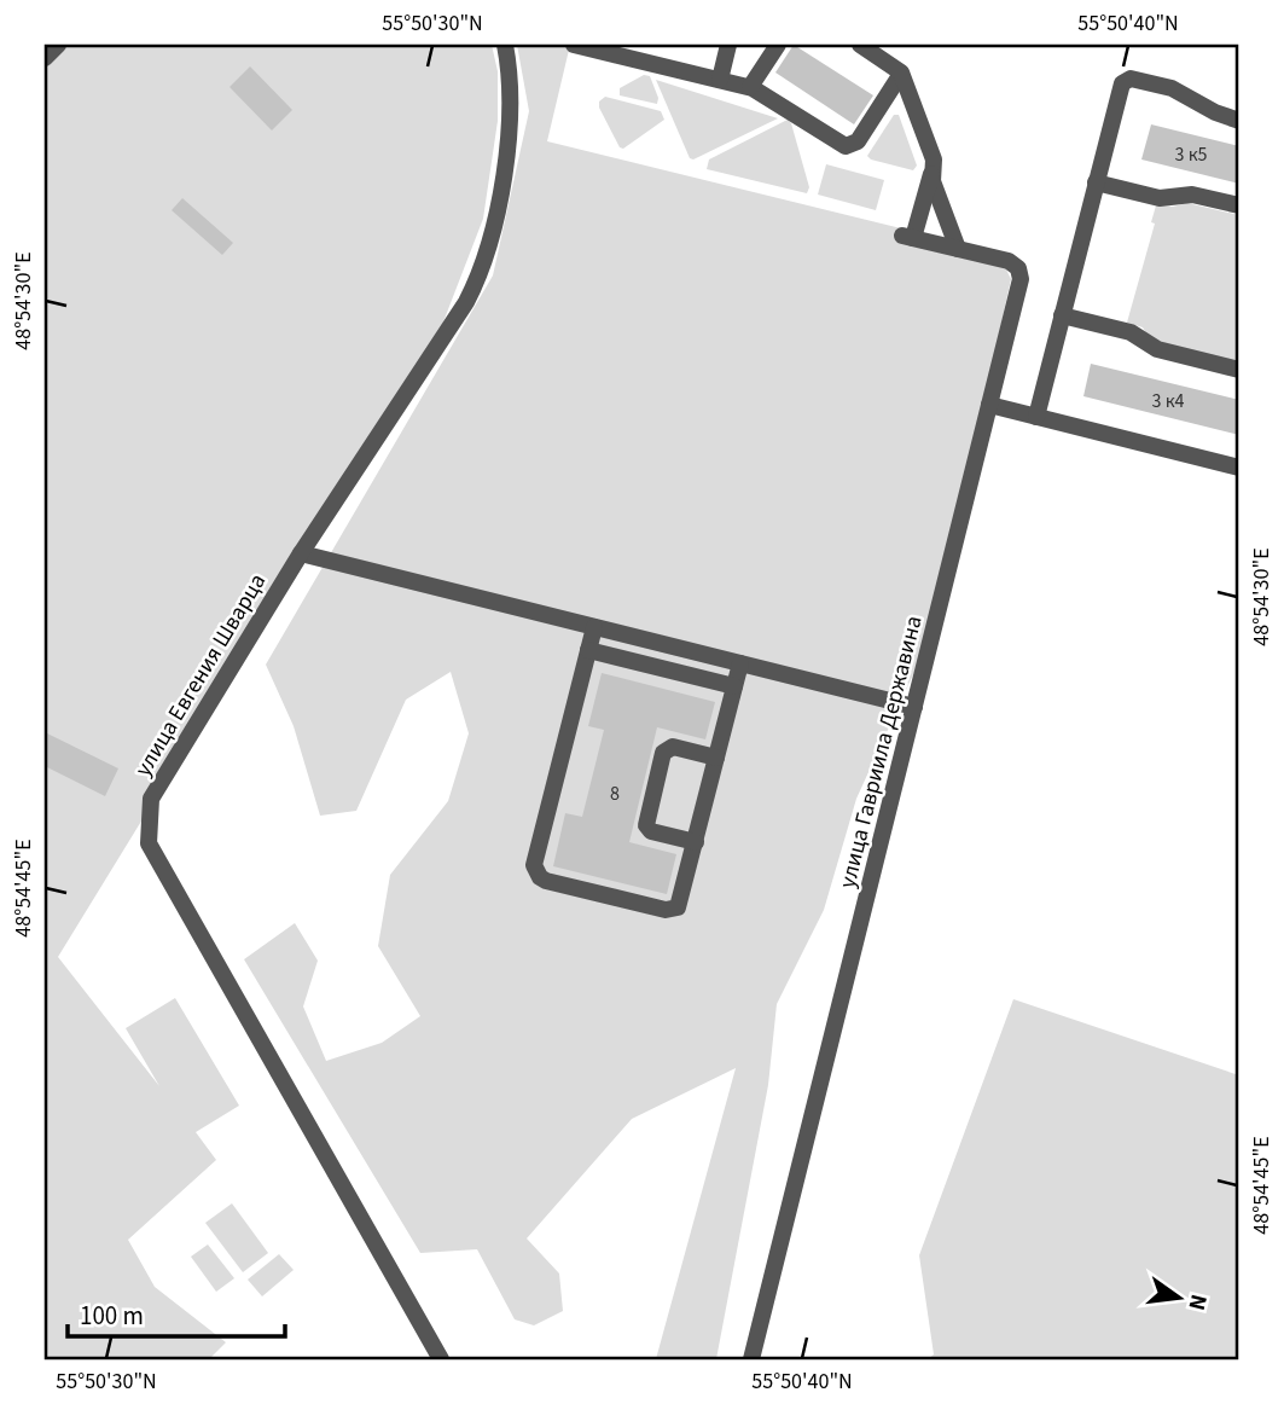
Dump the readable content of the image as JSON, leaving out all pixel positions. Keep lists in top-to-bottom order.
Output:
{
  "streets": {
    "street": ["улица Евгения Шварца", "улица Гавриила Державина"]
  },
  "house_numbers": ["3 к5", "3 к4", "8"],
  "scale_bar": "100 m",
  "north": "right",
  "coordinates": [
    "55°50'30\"N",
    "55°50'40\"N",
    "48°54'30\"E",
    "48°54'45\"E"
  ]
}
